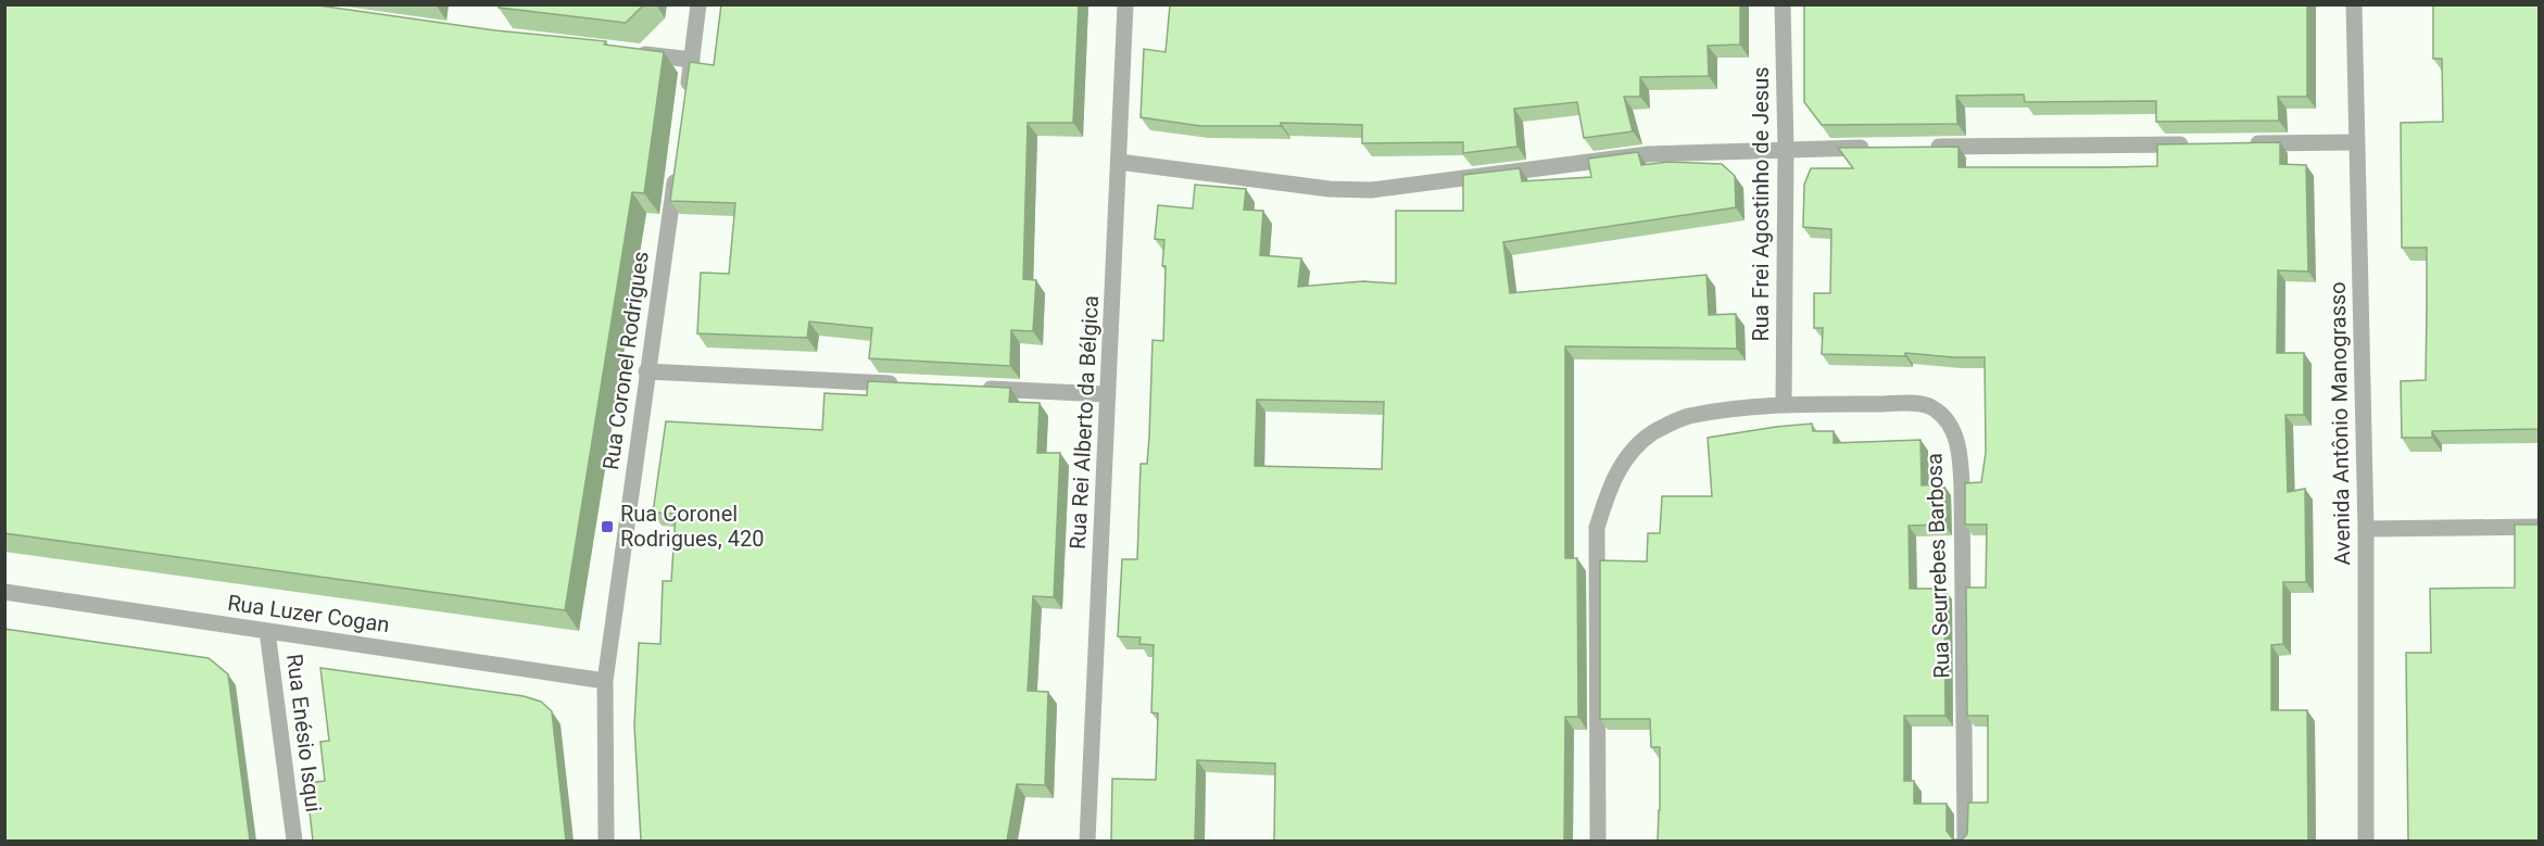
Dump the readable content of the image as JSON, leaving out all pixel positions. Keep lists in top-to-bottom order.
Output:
{
  "streets": {
    "street": [
      "Rua Frei Agostinho de Jesus",
      "Rua Coronel Rodrigues",
      "Rua Rei Alberto da Bélgica",
      "Avenida Antônio Manograsso",
      "Rua Seurrebes Barbosa",
      "Rua Luzer Cogan",
      "Rua Enésio Isqui"
    ]
  },
  "crossings": [
    ["Rua Frei Agostinho de Jesus", "Rua Seurrebes Barbosa"],
    ["Rua Coronel Rodrigues", "Rua Luzer Cogan"],
    ["Rua Luzer Cogan", "Rua Enésio Isqui"]
  ],
  "places": {
    "transit": ["Rua Coronel Rodrigues, 420"]
  }
}
